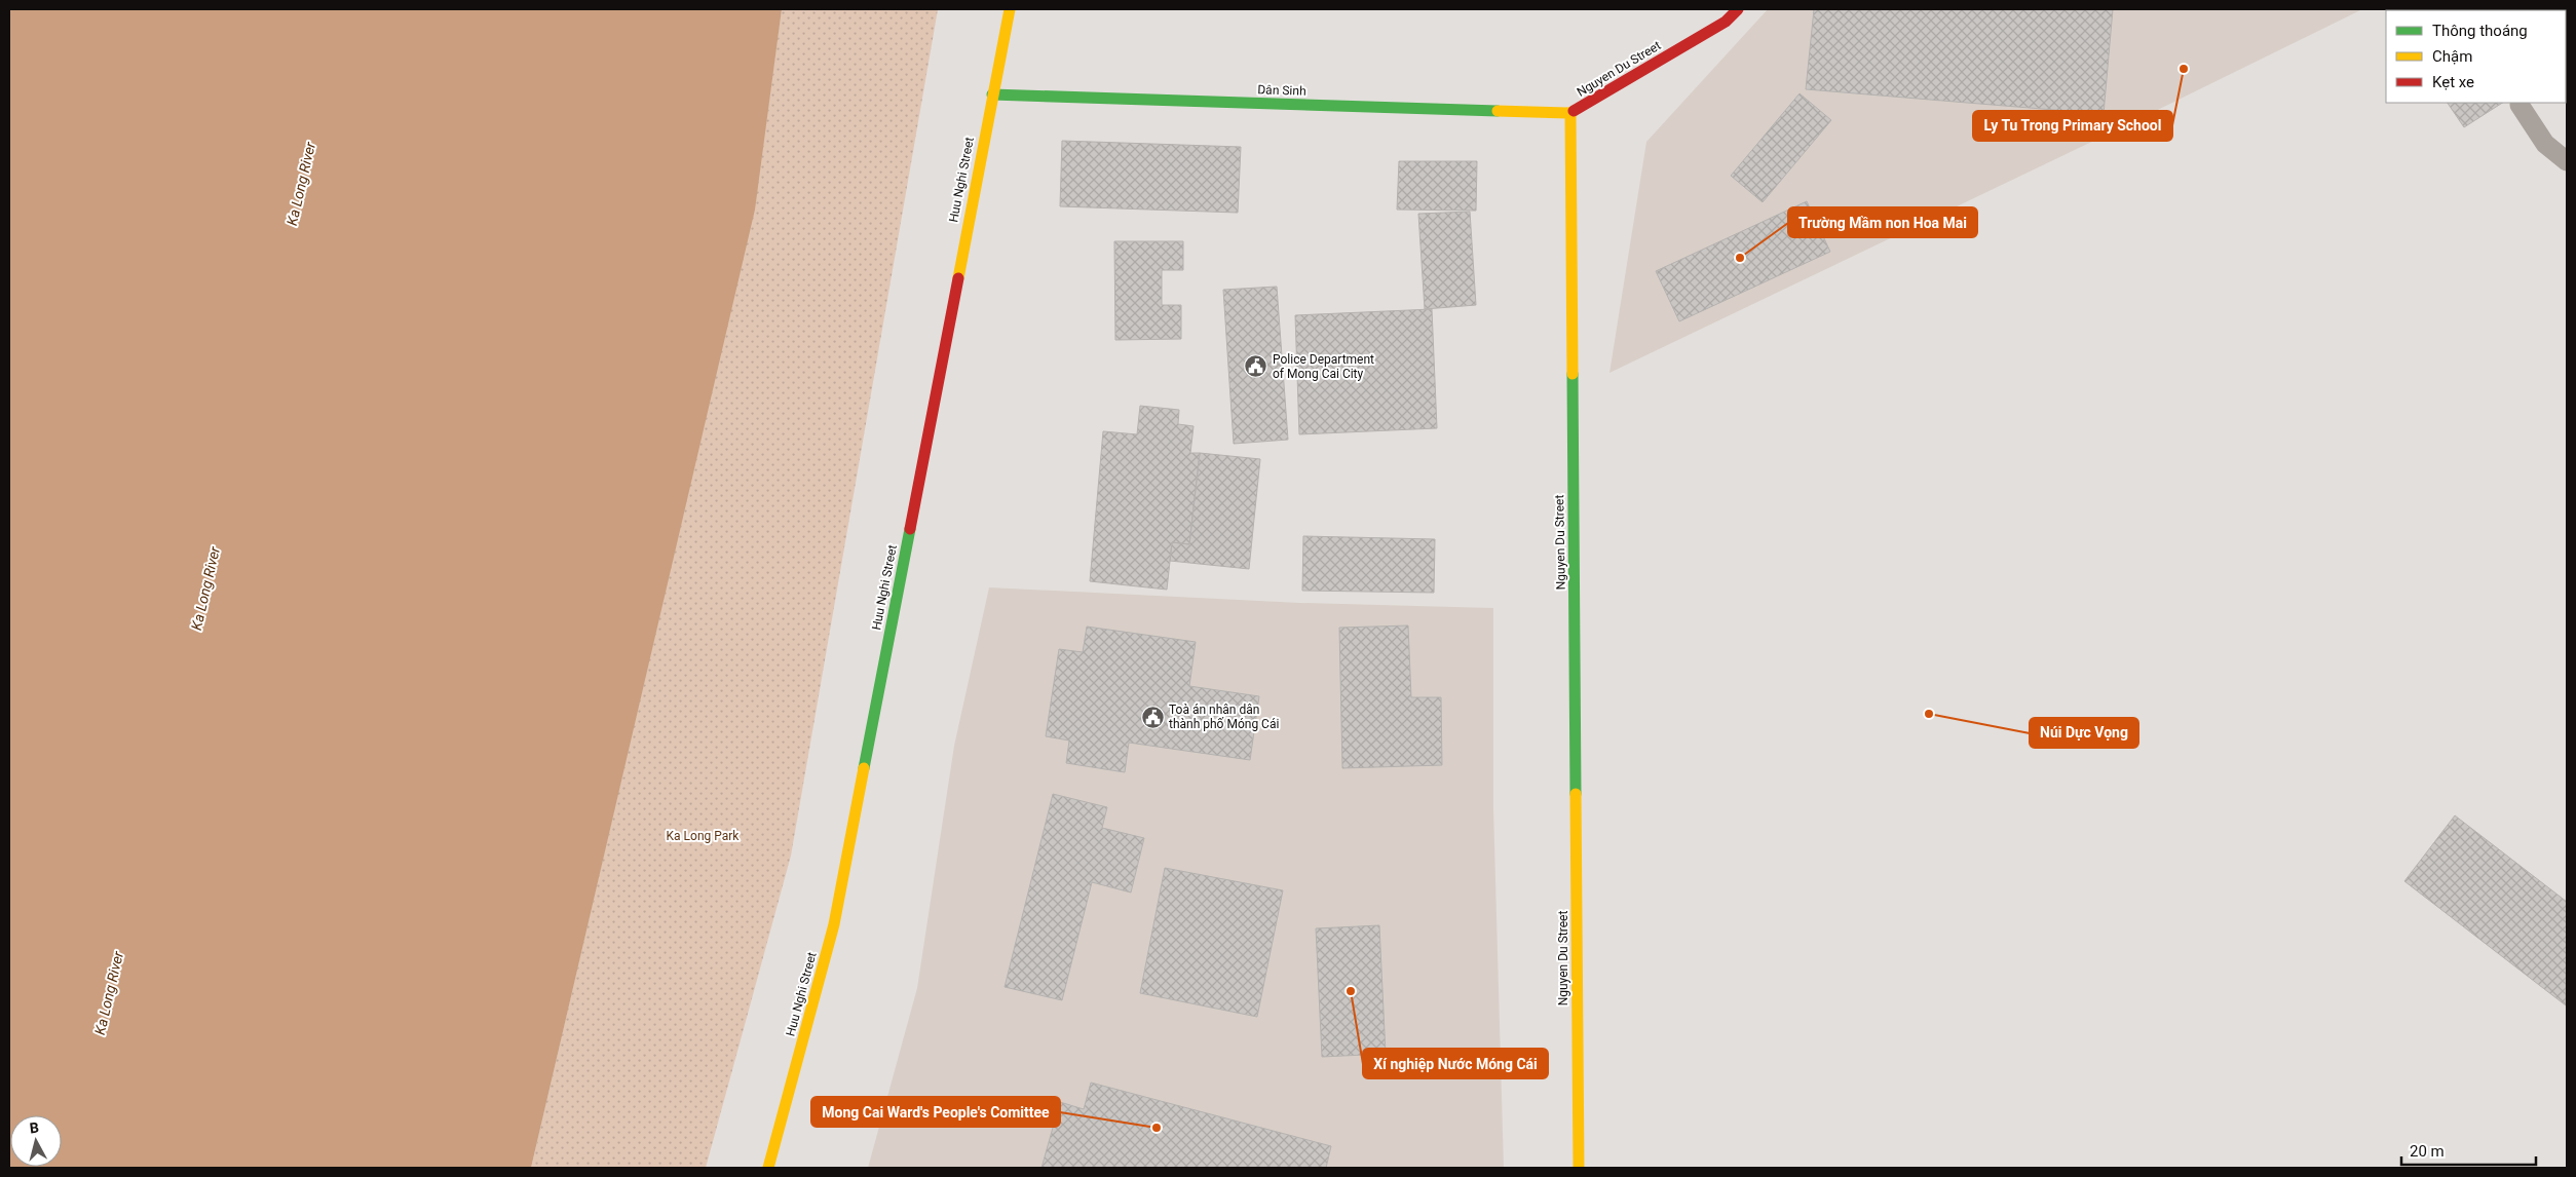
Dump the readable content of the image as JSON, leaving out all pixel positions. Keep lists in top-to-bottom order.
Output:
{
  "streets": {
    "street": ["Nguyen Du Street", "Dân Sinh", "Huu Nghi Street"]
  },
  "crossings": [
    ["Nguyen Du Street", "Dân Sinh"],
    ["Dân Sinh", "Huu Nghi Street"]
  ],
  "water": ["Ka Long River"],
  "parks": ["Ka Long Park"],
  "places": {
    "other": [
      "Ly Tu Trong Primary School",
      "Trường Mầm non Hoa Mai",
      "Núi Dực Vọng",
      "Xí nghiệp Nước Móng Cái",
      "Mong Cai Ward's People's Comittee"
    ],
    "public building": ["Police Department of Mong Cai City", "Toà án nhân dân thành phố Móng Cái"]
  },
  "legend": ["Thông thoáng", "Chậm", "Kẹt xe"],
  "scale_bar": "20 m",
  "north": "top"
}
